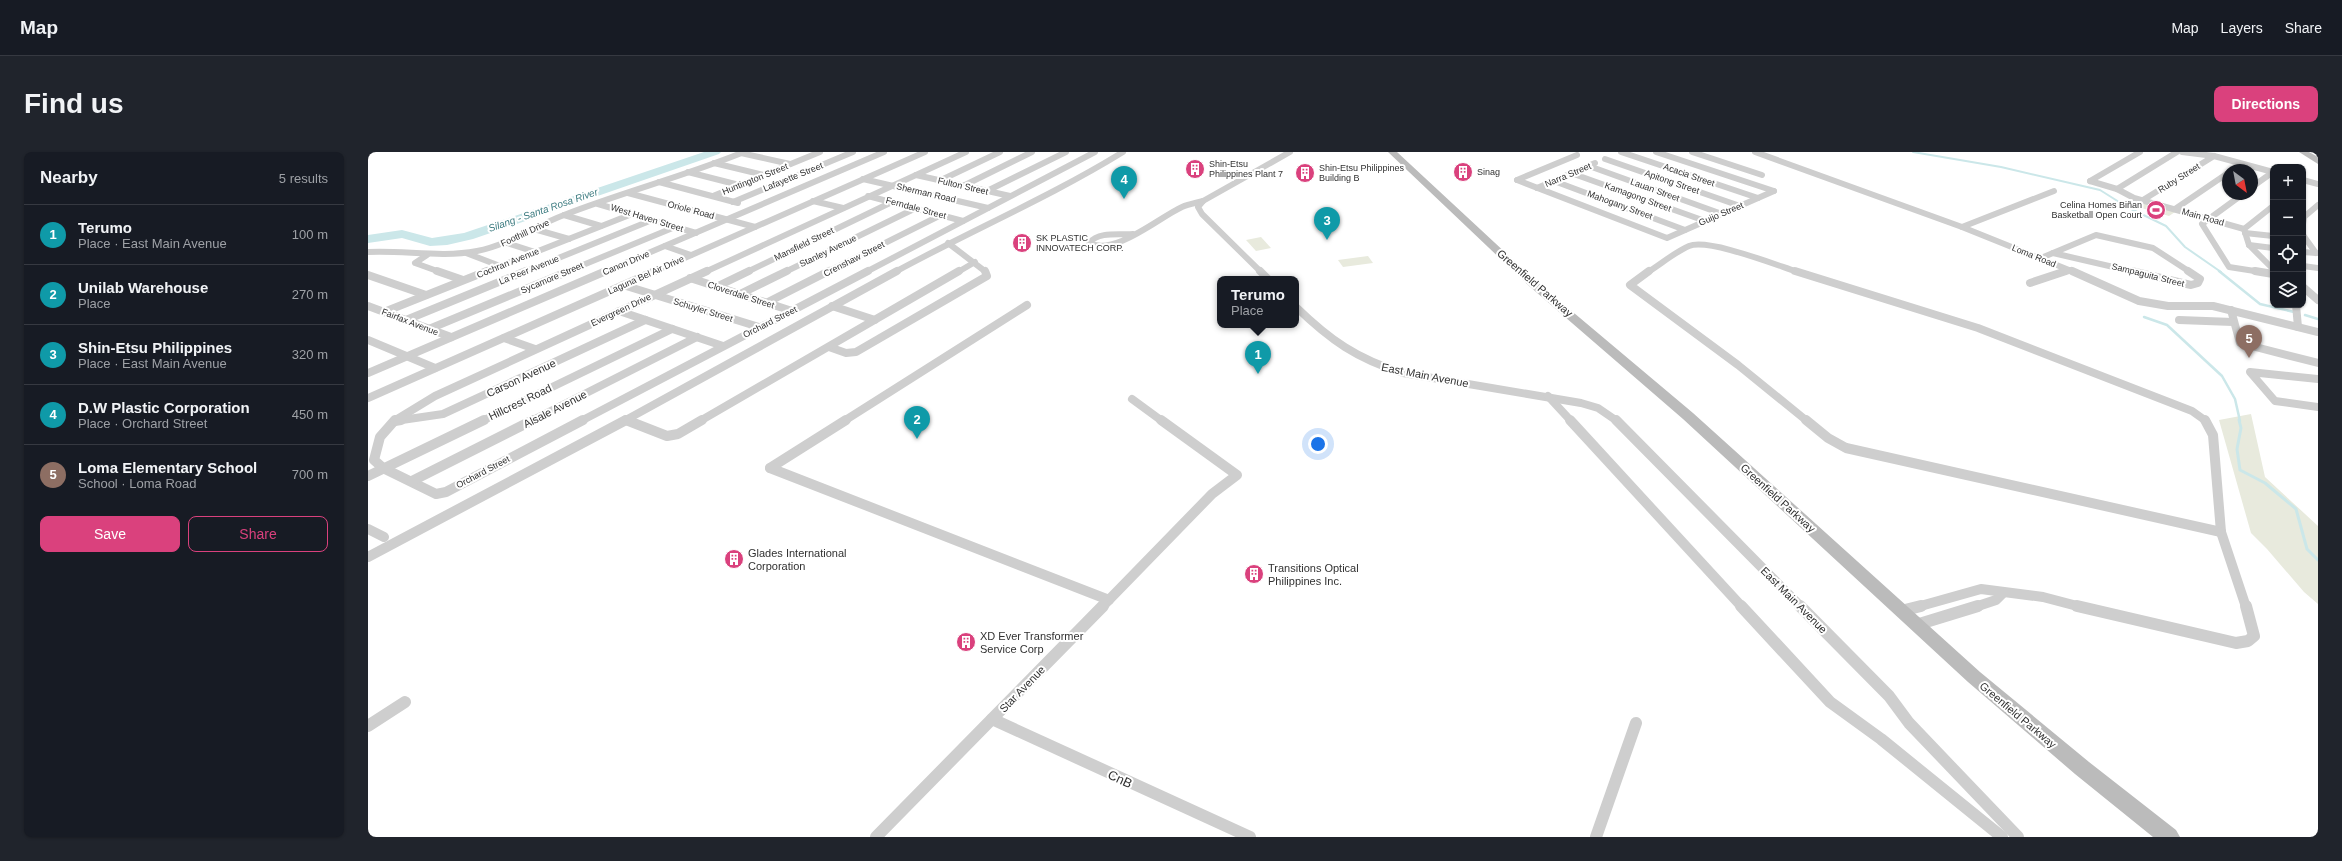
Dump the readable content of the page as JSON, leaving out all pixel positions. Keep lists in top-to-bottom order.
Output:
{
  "streets": {
    "main road": ["Greenfield Parkway"],
    "street": [
      "Narra Street",
      "Acacia Street",
      "Lafayette Street",
      "Ruby Street",
      "Huntington Street",
      "Apitong Street",
      "Fulton Street",
      "Lauan Street",
      "Sherman Road",
      "Kamagong Street",
      "Mahogany Street",
      "Ferndale Street",
      "Oriole Road",
      "Guijo Street",
      "Main Road",
      "West Haven Street",
      "Foothill Drive",
      "Mansfield Street",
      "Stanley Avenue",
      "Loma Road",
      "Crenshaw Street",
      "Cochran Avenue",
      "Canon Drive",
      "La Peer Avenue",
      "Laguna Bel Air Drive",
      "Sampaguita Street",
      "Sycamore Street",
      "Cloverdale Street",
      "Evergreen Drive",
      "Schuyler Street",
      "Fairfax Avenue",
      "Orchard Street",
      "East Main Avenue",
      "Carson Avenue",
      "Hillcrest Road",
      "Alsale Avenue",
      "Star Avenue",
      "CnB"
    ]
  },
  "crossings": [
    ["Narra Street", "Acacia Street"],
    ["Narra Street", "Apitong Street"],
    ["Narra Street", "Lauan Street"],
    ["Narra Street", "Kamagong Street"],
    ["Narra Street", "Mahogany Street"],
    ["Narra Street", "Guijo Street"],
    ["Acacia Street", "Guijo Street"],
    ["Ruby Street", "Main Road"],
    ["Apitong Street", "Guijo Street"],
    ["Fulton Street", "Evergreen Drive"],
    ["Fulton Street", "Orchard Street"],
    ["Lauan Street", "Guijo Street"],
    ["Sherman Road", "Laguna Bel Air Drive"],
    ["Sherman Road", "Evergreen Drive"],
    ["Sherman Road", "Orchard Street"],
    ["Kamagong Street", "Guijo Street"],
    ["Mahogany Street", "Guijo Street"],
    ["Ferndale Street", "Mansfield Street"],
    ["Ferndale Street", "Stanley Avenue"],
    ["Ferndale Street", "Crenshaw Street"],
    ["Ferndale Street", "Evergreen Drive"],
    ["Ferndale Street", "Orchard Street"],
    ["Oriole Road", "Foothill Drive"],
    ["Oriole Road", "Canon Drive"],
    ["Oriole Road", "Laguna Bel Air Drive"],
    ["West Haven Street", "Foothill Drive"],
    ["West Haven Street", "Cochran Avenue"],
    ["West Haven Street", "Canon Drive"],
    ["West Haven Street", "La Peer Avenue"],
    ["West Haven Street", "Sycamore Street"],
    ["Mansfield Street", "Cloverdale Street"],
    ["Stanley Avenue", "Cloverdale Street"],
    ["Loma Road", "Sampaguita Street"],
    ["Crenshaw Street", "Cloverdale Street"],
    ["Cochran Avenue", "Fairfax Avenue"],
    ["Canon Drive", "Fairfax Avenue"],
    ["La Peer Avenue", "Fairfax Avenue"],
    ["Laguna Bel Air Drive", "Schuyler Street"],
    ["Sycamore Street", "Fairfax Avenue"],
    ["Cloverdale Street", "Evergreen Drive"],
    ["Cloverdale Street", "Orchard Street"],
    ["Evergreen Drive", "Schuyler Street"],
    ["Evergreen Drive", "Carson Avenue"],
    ["Evergreen Drive", "Hillcrest Road"],
    ["Schuyler Street", "Orchard Street"],
    ["Orchard Street", "Alsale Avenue"],
    ["Star Avenue", "CnB"]
  ],
  "water": ["Silang - Santa Rosa River"],
  "places": {
    "building": [
      "Shin-Etsu Philippines Plant 7",
      "Sinag",
      "Shin-Etsu Philippines Building B",
      "SK PLASTIC INNOVATECH CORP.",
      "Glades International Corporation",
      "Transitions Optical Philippines Inc.",
      "XD Ever Transformer Service Corp"
    ],
    "sports": ["Celina Homes Biñan Basketball Open Court"]
  },
  "north": "bottom right",
  "page": {
    "header": "Map",
    "nav": ["Map", "Layers", "Share"],
    "buttons": [
      "Directions",
      ["Save", "Share"]
    ],
    "title": "Find us",
    "heading": ["Nearby", "5 results"],
    "map_buttons": ["+", "−"],
    "pins": [
      "4",
      "3",
      "5",
      "1",
      "2"
    ],
    "list": [
      {
        "mark": "1",
        "name": "Terumo",
        "note": "Place · East Main Avenue",
        "value": "100 m"
      },
      {
        "mark": "2",
        "name": "Unilab Warehouse",
        "note": "Place",
        "value": "270 m"
      },
      {
        "mark": "3",
        "name": "Shin-Etsu Philippines",
        "note": "Place · East Main Avenue",
        "value": "320 m"
      },
      {
        "mark": "4",
        "name": "D.W Plastic Corporation",
        "note": "Place · Orchard Street",
        "value": "450 m"
      },
      {
        "mark": "5",
        "name": "Loma Elementary School",
        "note": "School · Loma Road",
        "value": "700 m"
      }
    ],
    "popup": ["Terumo", "Place"]
  }
}
